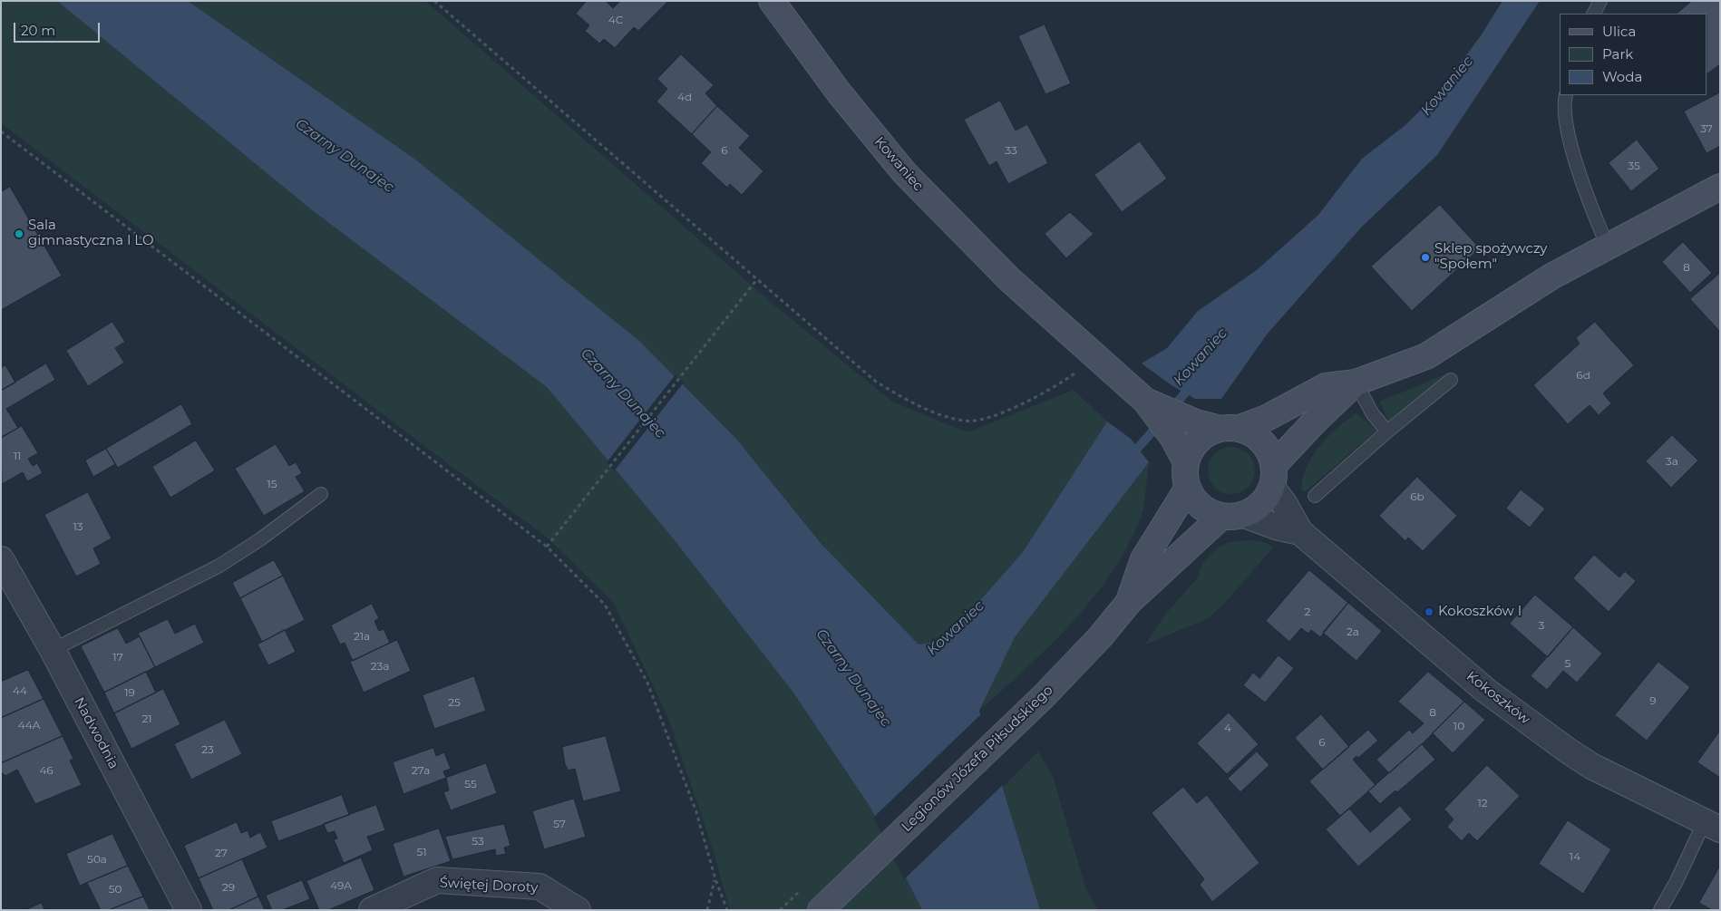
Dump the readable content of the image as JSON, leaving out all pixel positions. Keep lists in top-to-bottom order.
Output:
{
  "streets": {
    "street": [
      "Kowaniec",
      "Kokoszków",
      "Nadwodnia",
      "Legionów Józefa Piłsudskiego",
      "Świętej Doroty"
    ]
  },
  "crossings": [
    ["Kowaniec", "Kokoszków"],
    ["Kowaniec", "Legionów Józefa Piłsudskiego"],
    ["Kokoszków", "Legionów Józefa Piłsudskiego"]
  ],
  "water": ["Kowaniec", "Czarny Dunajec"],
  "places": ["Sala gimnastyczna I LO", "Sklep spożywczy \"Społem\"", "Kokoszków I"],
  "house_numbers": [
    "4C",
    "4d",
    "37",
    "6",
    "33",
    "35",
    "8",
    "6d",
    "11",
    "3a",
    "15",
    "6b",
    "13",
    "2",
    "3",
    "2a",
    "21a",
    "17",
    "5",
    "23a",
    "44",
    "19",
    "9",
    "25",
    "8",
    "21",
    "44A",
    "10",
    "4",
    "6",
    "23",
    "46",
    "27a",
    "55",
    "12",
    "57",
    "53",
    "51",
    "27",
    "14",
    "50a",
    "49A",
    "29",
    "50"
  ],
  "legend": ["Ulica", "Park", "Woda"],
  "scale_bar": "20 m"
}
